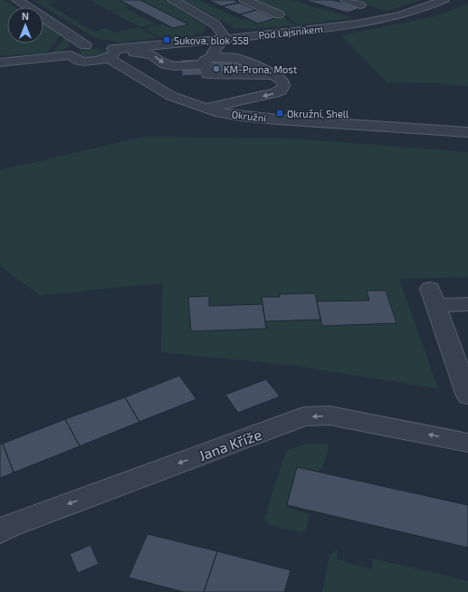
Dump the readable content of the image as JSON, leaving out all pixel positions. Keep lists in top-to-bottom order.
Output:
{
  "streets": {
    "street": ["Pod Lajsníkem", "Okružní", "Jana Kříže"]
  },
  "crossings": [
    ["Pod Lajsníkem", "Okružní"]
  ],
  "one_way": ["Jana Kříže"],
  "places": {
    "transit": ["Sukova, blok 558", "Okružní, Shell"],
    "other": ["KM-Prona, Most"]
  },
  "north": "top"
}
